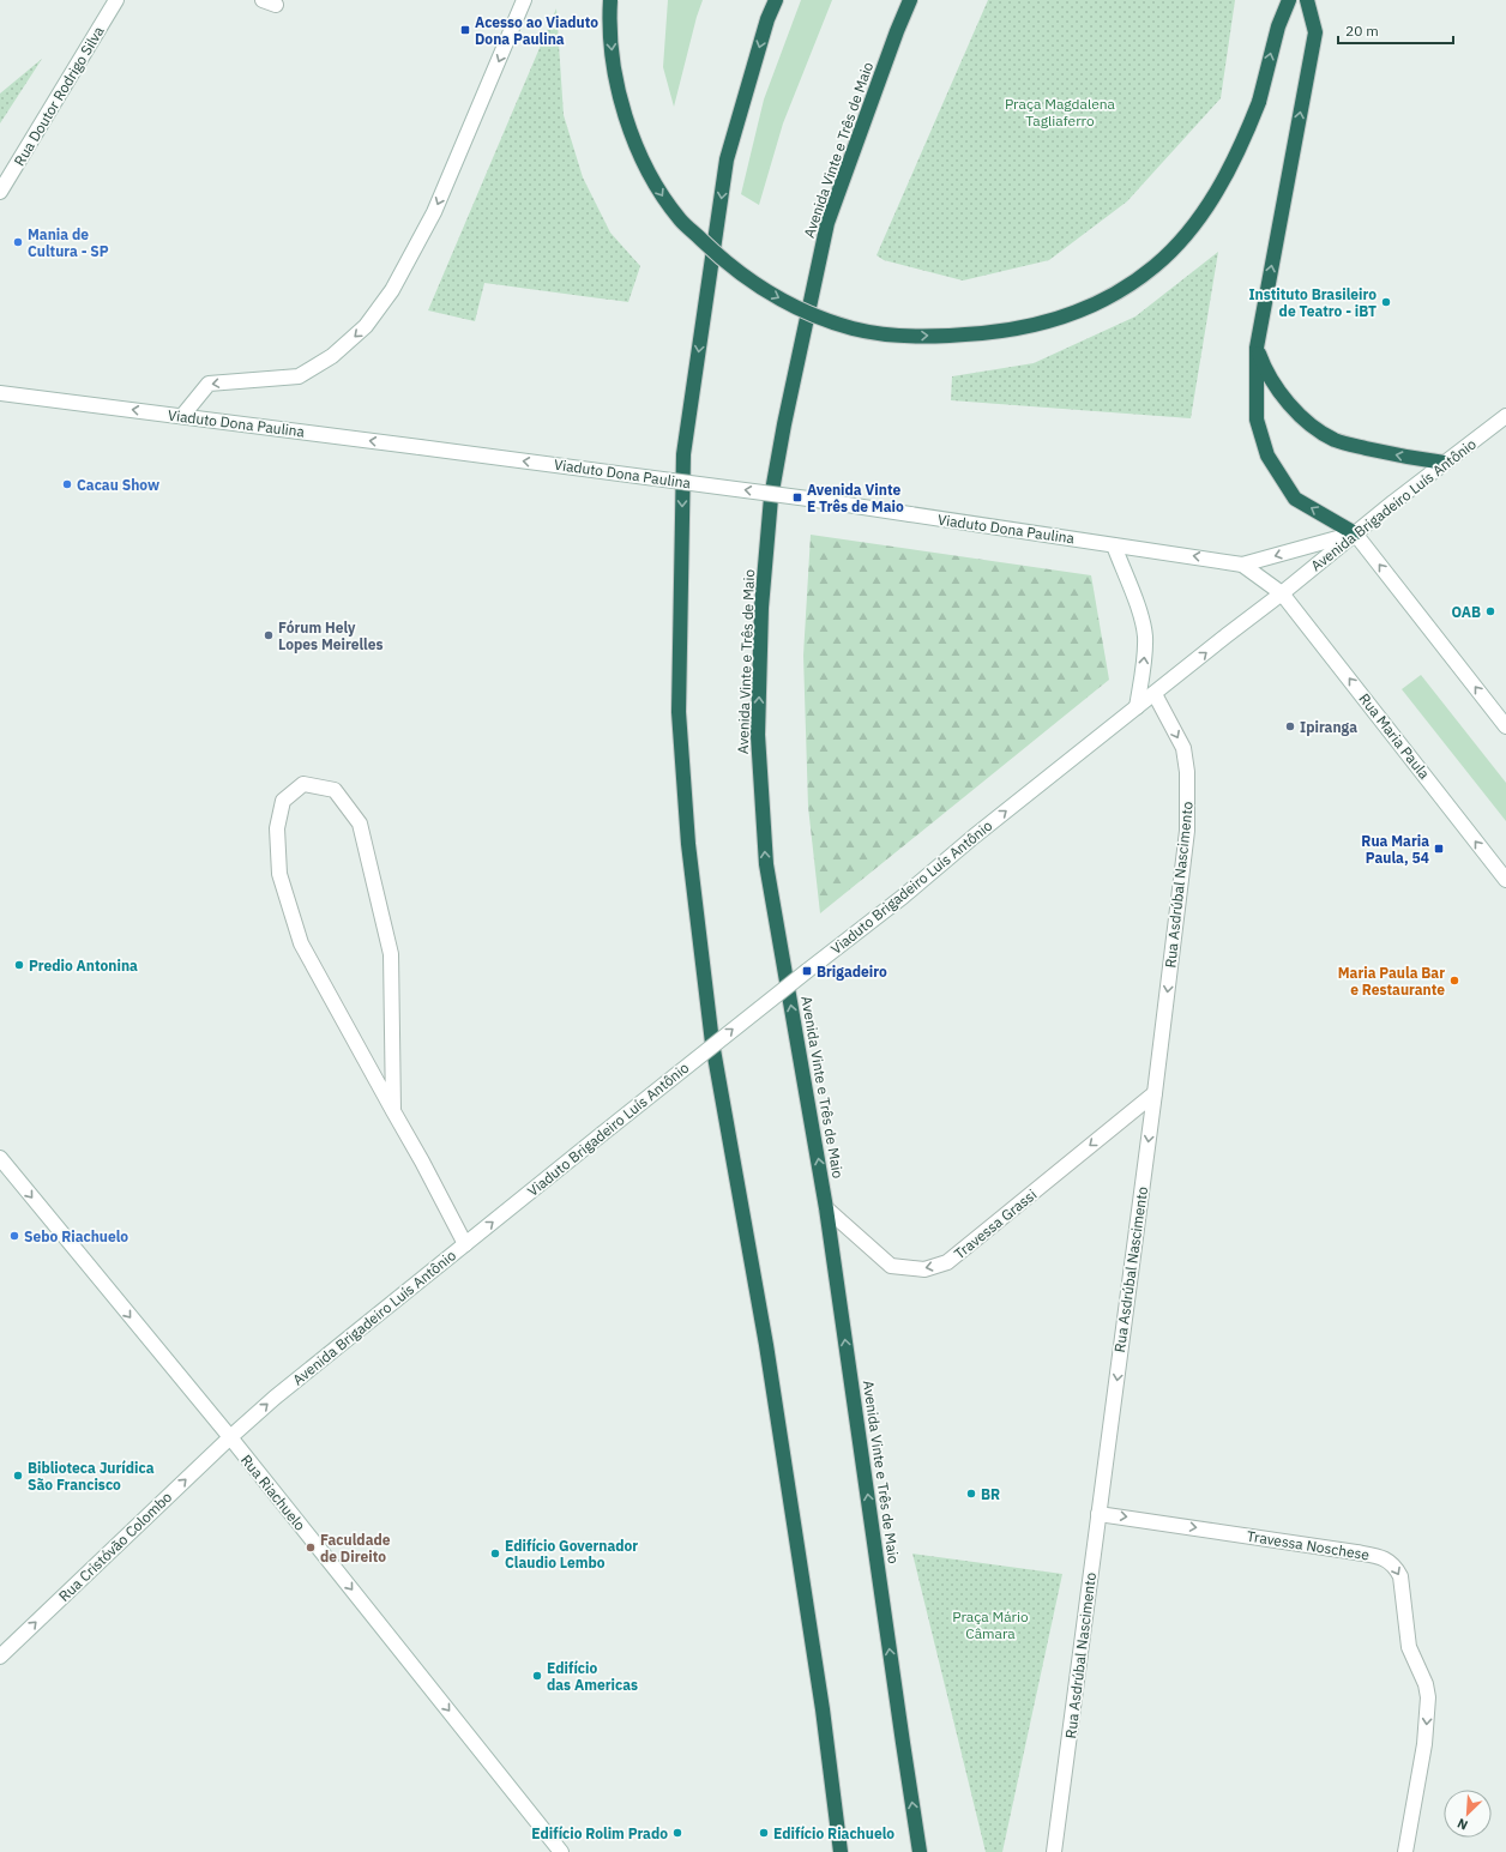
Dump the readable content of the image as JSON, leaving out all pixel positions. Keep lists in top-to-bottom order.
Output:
{
  "streets": {
    "highway": ["Avenida Vinte e Três de Maio"],
    "main road": [
      "Rua Doutor Rodrigo Silva",
      "Viaduto Dona Paulina",
      "Avenida Brigadeiro Luís Antônio",
      "Rua Maria Paula",
      "Rua Asdrúbal Nascimento",
      "Viaduto Brigadeiro Luís Antônio",
      "Travessa Grassi",
      "Rua Riachuelo",
      "Travessa Noschese",
      "Rua Cristóvão Colombo"
    ]
  },
  "crossings": [
    ["Avenida Vinte e Três de Maio", "Travessa Grassi"],
    ["Viaduto Dona Paulina", "Avenida Brigadeiro Luís Antônio"],
    ["Viaduto Dona Paulina", "Rua Maria Paula"],
    ["Viaduto Dona Paulina", "Viaduto Brigadeiro Luís Antônio"],
    ["Avenida Brigadeiro Luís Antônio", "Rua Maria Paula"],
    ["Avenida Brigadeiro Luís Antônio", "Viaduto Brigadeiro Luís Antônio"],
    ["Avenida Brigadeiro Luís Antônio", "Rua Riachuelo"],
    ["Avenida Brigadeiro Luís Antônio", "Rua Cristóvão Colombo"],
    ["Rua Maria Paula", "Viaduto Brigadeiro Luís Antônio"],
    ["Rua Asdrúbal Nascimento", "Viaduto Brigadeiro Luís Antônio"],
    ["Rua Asdrúbal Nascimento", "Travessa Grassi"],
    ["Rua Asdrúbal Nascimento", "Travessa Noschese"],
    ["Rua Riachuelo", "Rua Cristóvão Colombo"]
  ],
  "one_way": [
    "Viaduto Dona Paulina",
    "Avenida Brigadeiro Luís Antônio",
    "Rua Asdrúbal Nascimento",
    "Viaduto Brigadeiro Luís Antônio",
    "Travessa Grassi",
    "Rua Riachuelo",
    "Rua Cristóvão Colombo"
  ],
  "parks": ["Praça Magdalena Tagliaferro", "Praça Mário Câmara"],
  "places": {
    "transit": [
      "Acesso ao Viaduto Dona Paulina",
      "Avenida Vinte E Três de Maio",
      "Rua Maria Paula, 54",
      "Brigadeiro"
    ],
    "other": [
      "Mania de Cultura - SP",
      "Instituto Brasileiro de Teatro - iBT",
      "Cacau Show",
      "OAB",
      "Fórum Hely Lopes Meirelles",
      "Ipiranga",
      "Predio Antonina",
      "Maria Paula Bar e Restaurante",
      "Sebo Riachuelo",
      "Biblioteca Jurídica São Francisco",
      "BR",
      "Faculdade de Direito",
      "Edifício Governador Claudio Lembo",
      "Edifício das Americas",
      "Edifício Rolim Prado",
      "Edifício Riachuelo"
    ]
  },
  "scale_bar": "20 m",
  "north": "bottom left"
}
